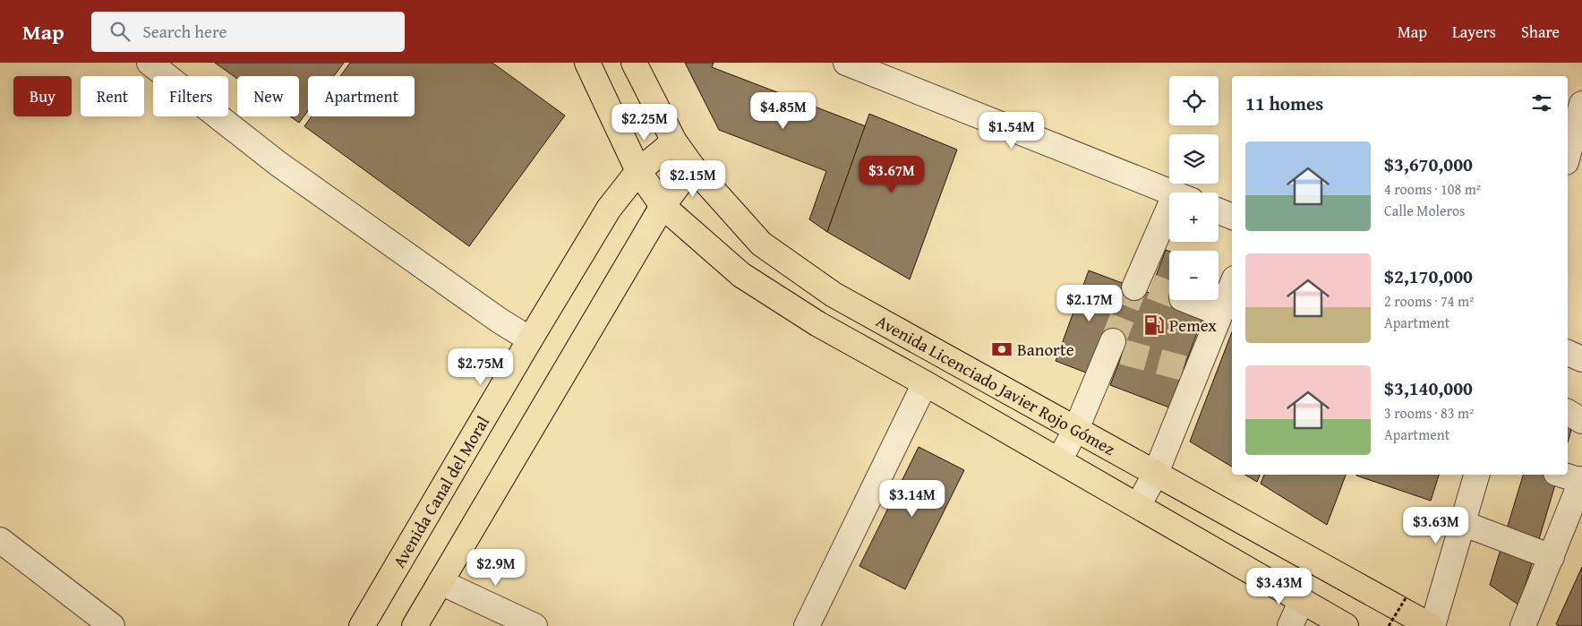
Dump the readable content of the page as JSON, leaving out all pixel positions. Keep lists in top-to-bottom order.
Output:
{
  "streets": {
    "main road": ["Avenida Licenciado Javier Rojo Gómez", "Avenida Canal del Moral"]
  },
  "crossings": [
    ["Avenida Licenciado Javier Rojo Gómez", "Avenida Canal del Moral"]
  ],
  "places": {
    "fuel station": ["Pemex"],
    "bank": ["Banorte"]
  },
  "page": {
    "header": "Map",
    "search": "Search here",
    "nav": ["Map", "Layers", "Share"],
    "map_buttons": ["+", "−"],
    "chip": [
      "Buy",
      "Rent",
      "Filters",
      "New",
      "Apartment"
    ],
    "heading": "11 homes",
    "price": [
      "$4.85M",
      "$2.25M",
      "$1.54M",
      "$3.67M",
      "$2.15M",
      "$2.17M",
      "$2.75M",
      "$3.14M",
      "$3.63M",
      "$2.9M",
      "$3.43M"
    ],
    "list": [
      {
        "name": "$3,670,000",
        "note": "4 rooms · 108 m² · Calle Moleros"
      },
      {
        "name": "$2,170,000",
        "note": "2 rooms · 74 m² · Apartment"
      },
      {
        "name": "$3,140,000",
        "note": "3 rooms · 83 m² · Apartment"
      }
    ]
  }
}
